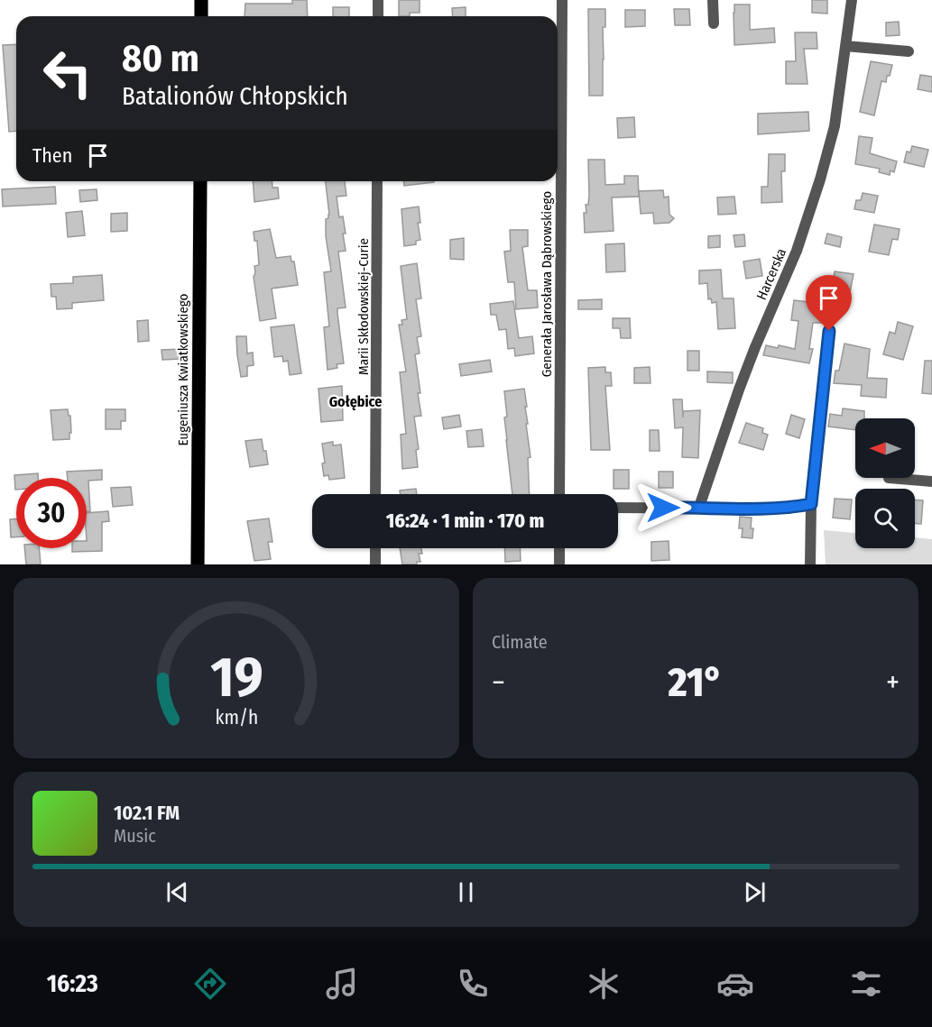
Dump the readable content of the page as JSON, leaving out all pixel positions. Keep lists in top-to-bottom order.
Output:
{
  "streets": {
    "main road": ["Eugeniusza Kwiatkowskiego"],
    "street": ["Harcerska", "Generała Jarosława Dąbrowskiego", "Marii Skłodowskiej-Curie"]
  },
  "districts": ["Gołębice"],
  "north": "left",
  "page": {
    "turn": ["80 m", "Batalionów Chłopskich"],
    "then": "Then",
    "limit": "30",
    "trip": "16:24 · 1 min · 170 m",
    "tile": "Climate",
    "heat": ["−", "21°", "+"],
    "song": ["102.1 FM", "Music"],
    "tabs": "16:23",
    "gauge": ["19", "km/h"]
  }
}
